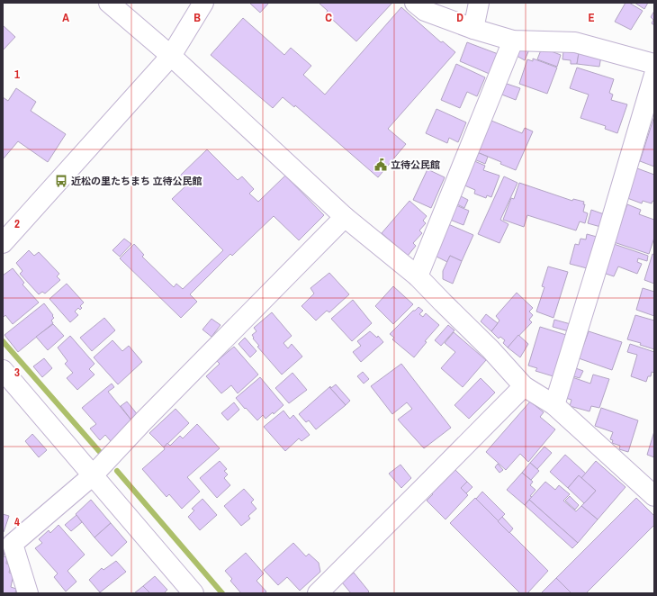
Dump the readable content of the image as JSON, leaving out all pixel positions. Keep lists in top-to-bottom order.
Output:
{
  "places": {
    "public building": ["立待公民館"],
    "bus stop": ["近松の里たちまち 立待公民館"]
  },
  "grid": {
    "columns": [
      "A",
      "B",
      "C",
      "D",
      "E"
    ],
    "rows": [
      "1",
      "2",
      "3",
      "4"
    ]
  }
}
